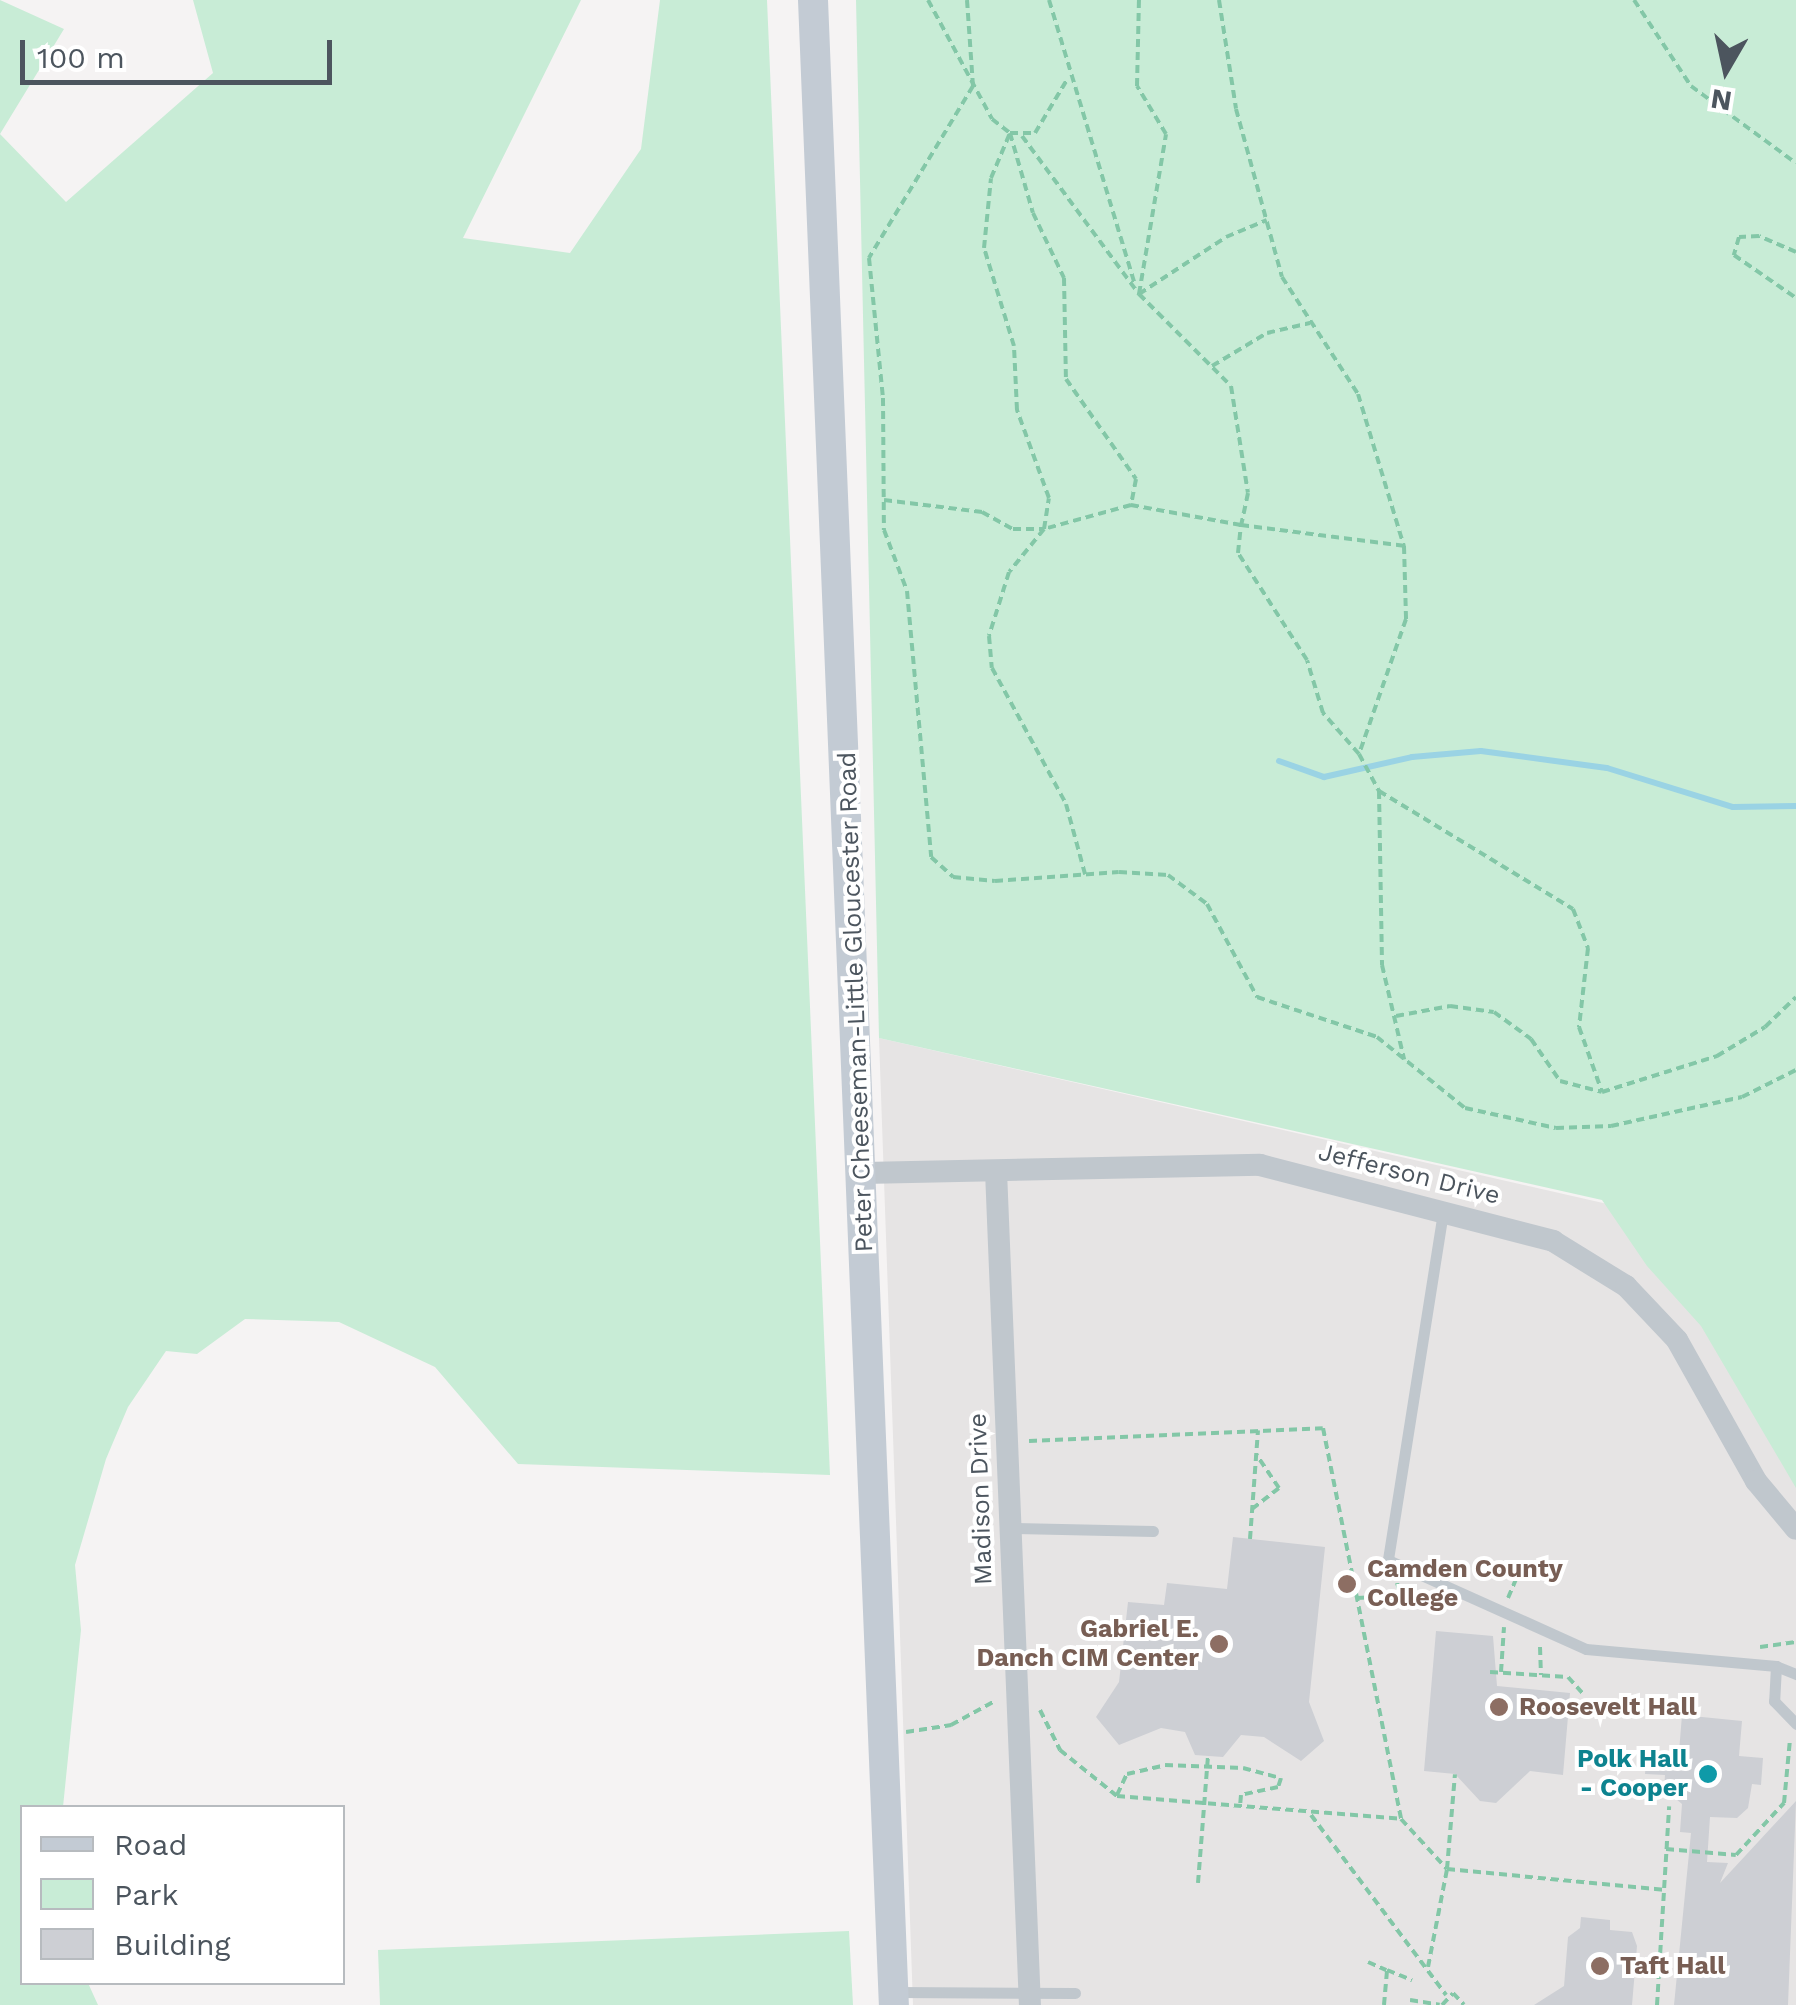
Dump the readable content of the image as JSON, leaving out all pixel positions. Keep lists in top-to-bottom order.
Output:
{
  "streets": {
    "street": ["Peter Cheeseman-Little Gloucester Road", "Jefferson Drive", "Madison Drive"]
  },
  "crossings": [
    ["Peter Cheeseman-Little Gloucester Road", "Jefferson Drive"],
    ["Jefferson Drive", "Madison Drive"]
  ],
  "places": [
    "Camden County College",
    "Gabriel E. Danch CIM Center",
    "Roosevelt Hall",
    "Polk Hall - Cooper",
    "Taft Hall"
  ],
  "legend": ["Road", "Park", "Building"],
  "scale_bar": "100 m",
  "north": "bottom"
}
